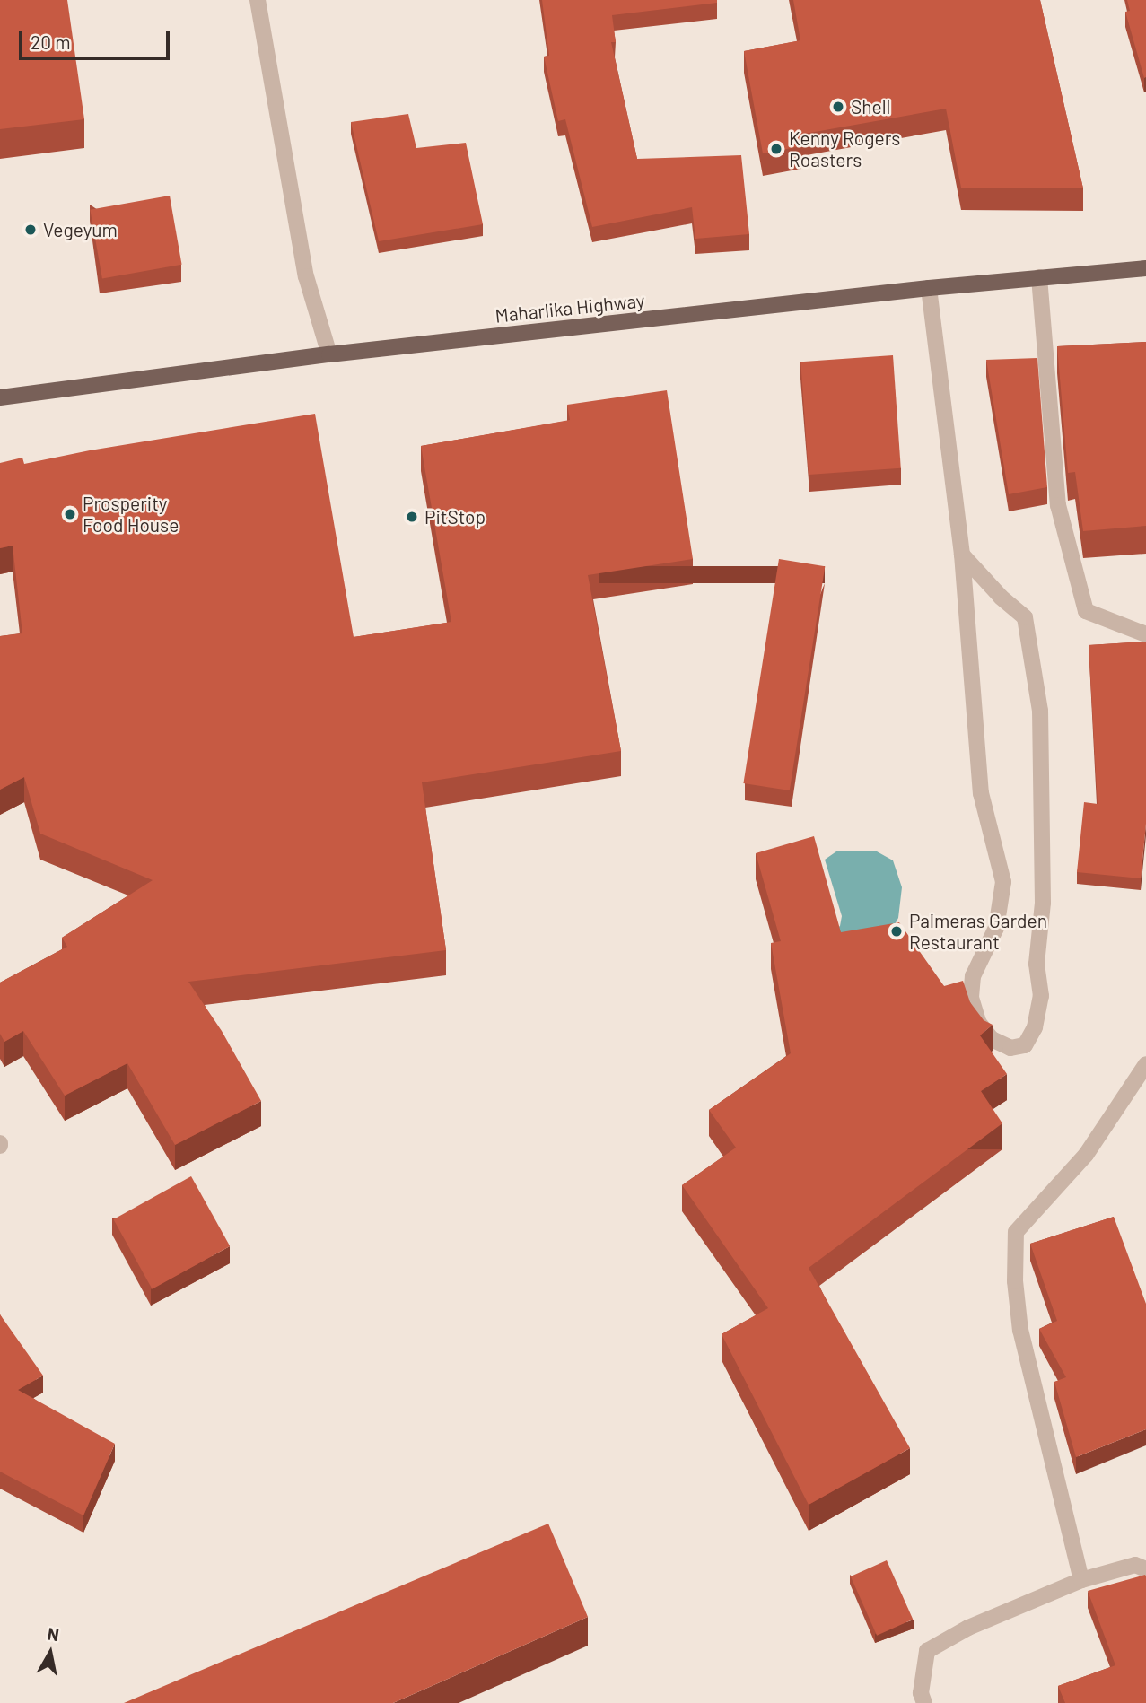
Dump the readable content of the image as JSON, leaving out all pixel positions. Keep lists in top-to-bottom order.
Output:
{
  "streets": {
    "main road": ["Maharlika Highway"]
  },
  "places": [
    "Shell",
    "Kenny Rogers Roasters",
    "Vegeyum",
    "Prosperity Food House",
    "PitStop",
    "Palmeras Garden Restaurant"
  ],
  "scale_bar": "20 m",
  "north": "top"
}
